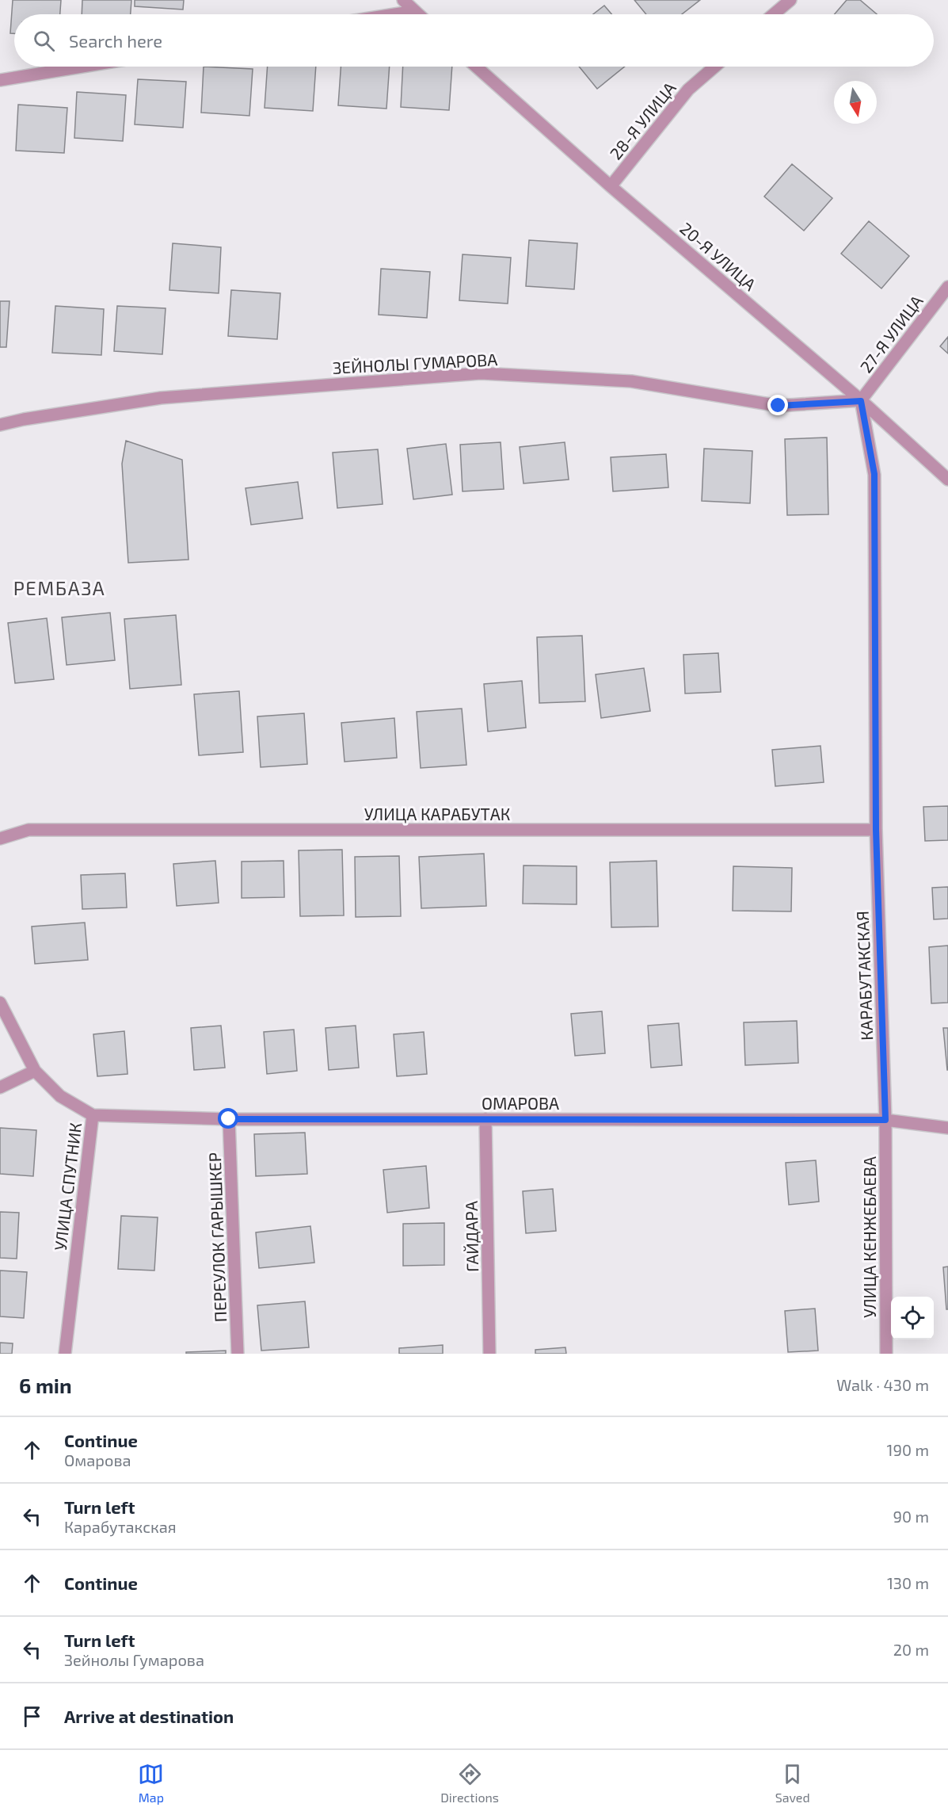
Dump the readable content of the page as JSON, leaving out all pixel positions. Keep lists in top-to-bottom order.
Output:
{
  "streets": {
    "street": [
      "28-Я УЛИЦА",
      "20-Я УЛИЦА",
      "27-Я УЛИЦА",
      "ЗЕЙНОЛЫ ГУМАРОВА",
      "УЛИЦА КАРАБУТАК",
      "КАРАБУТАКСКАЯ",
      "ОМАРОВА",
      "УЛИЦА СПУТНИК",
      "ГАЙДАРА",
      "ПЕРЕУЛОК ГАРЫШКЕР",
      "УЛИЦА КЕНЖЕБАЕВА"
    ]
  },
  "crossings": [
    ["28-Я УЛИЦА", "20-Я УЛИЦА"],
    ["20-Я УЛИЦА", "27-Я УЛИЦА"],
    ["20-Я УЛИЦА", "ЗЕЙНОЛЫ ГУМАРОВА"],
    ["20-Я УЛИЦА", "КАРАБУТАКСКАЯ"],
    ["27-Я УЛИЦА", "ЗЕЙНОЛЫ ГУМАРОВА"],
    ["27-Я УЛИЦА", "КАРАБУТАКСКАЯ"],
    ["ЗЕЙНОЛЫ ГУМАРОВА", "КАРАБУТАКСКАЯ"],
    ["УЛИЦА КАРАБУТАК", "КАРАБУТАКСКАЯ"],
    ["КАРАБУТАКСКАЯ", "ОМАРОВА"],
    ["КАРАБУТАКСКАЯ", "УЛИЦА КЕНЖЕБАЕВА"],
    ["ОМАРОВА", "УЛИЦА СПУТНИК"],
    ["ОМАРОВА", "ГАЙДАРА"],
    ["ОМАРОВА", "ПЕРЕУЛОК ГАРЫШКЕР"],
    ["ОМАРОВА", "УЛИЦА КЕНЖЕБАЕВА"]
  ],
  "districts": ["РЕМБАЗА"],
  "north": "bottom",
  "page": {
    "search": "Search here",
    "heading": ["6 min", "Walk · 430 m"],
    "list": [
      ["Continue", "Омарова", "190 m"],
      ["Turn left", "Карабутакская", "90 m"],
      ["Continue", "130 m"],
      ["Turn left", "Зейнолы Гумарова", "20 m"],
      "Arrive at destination"
    ],
    "nav": ["Map", "Directions", "Saved"]
  }
}
